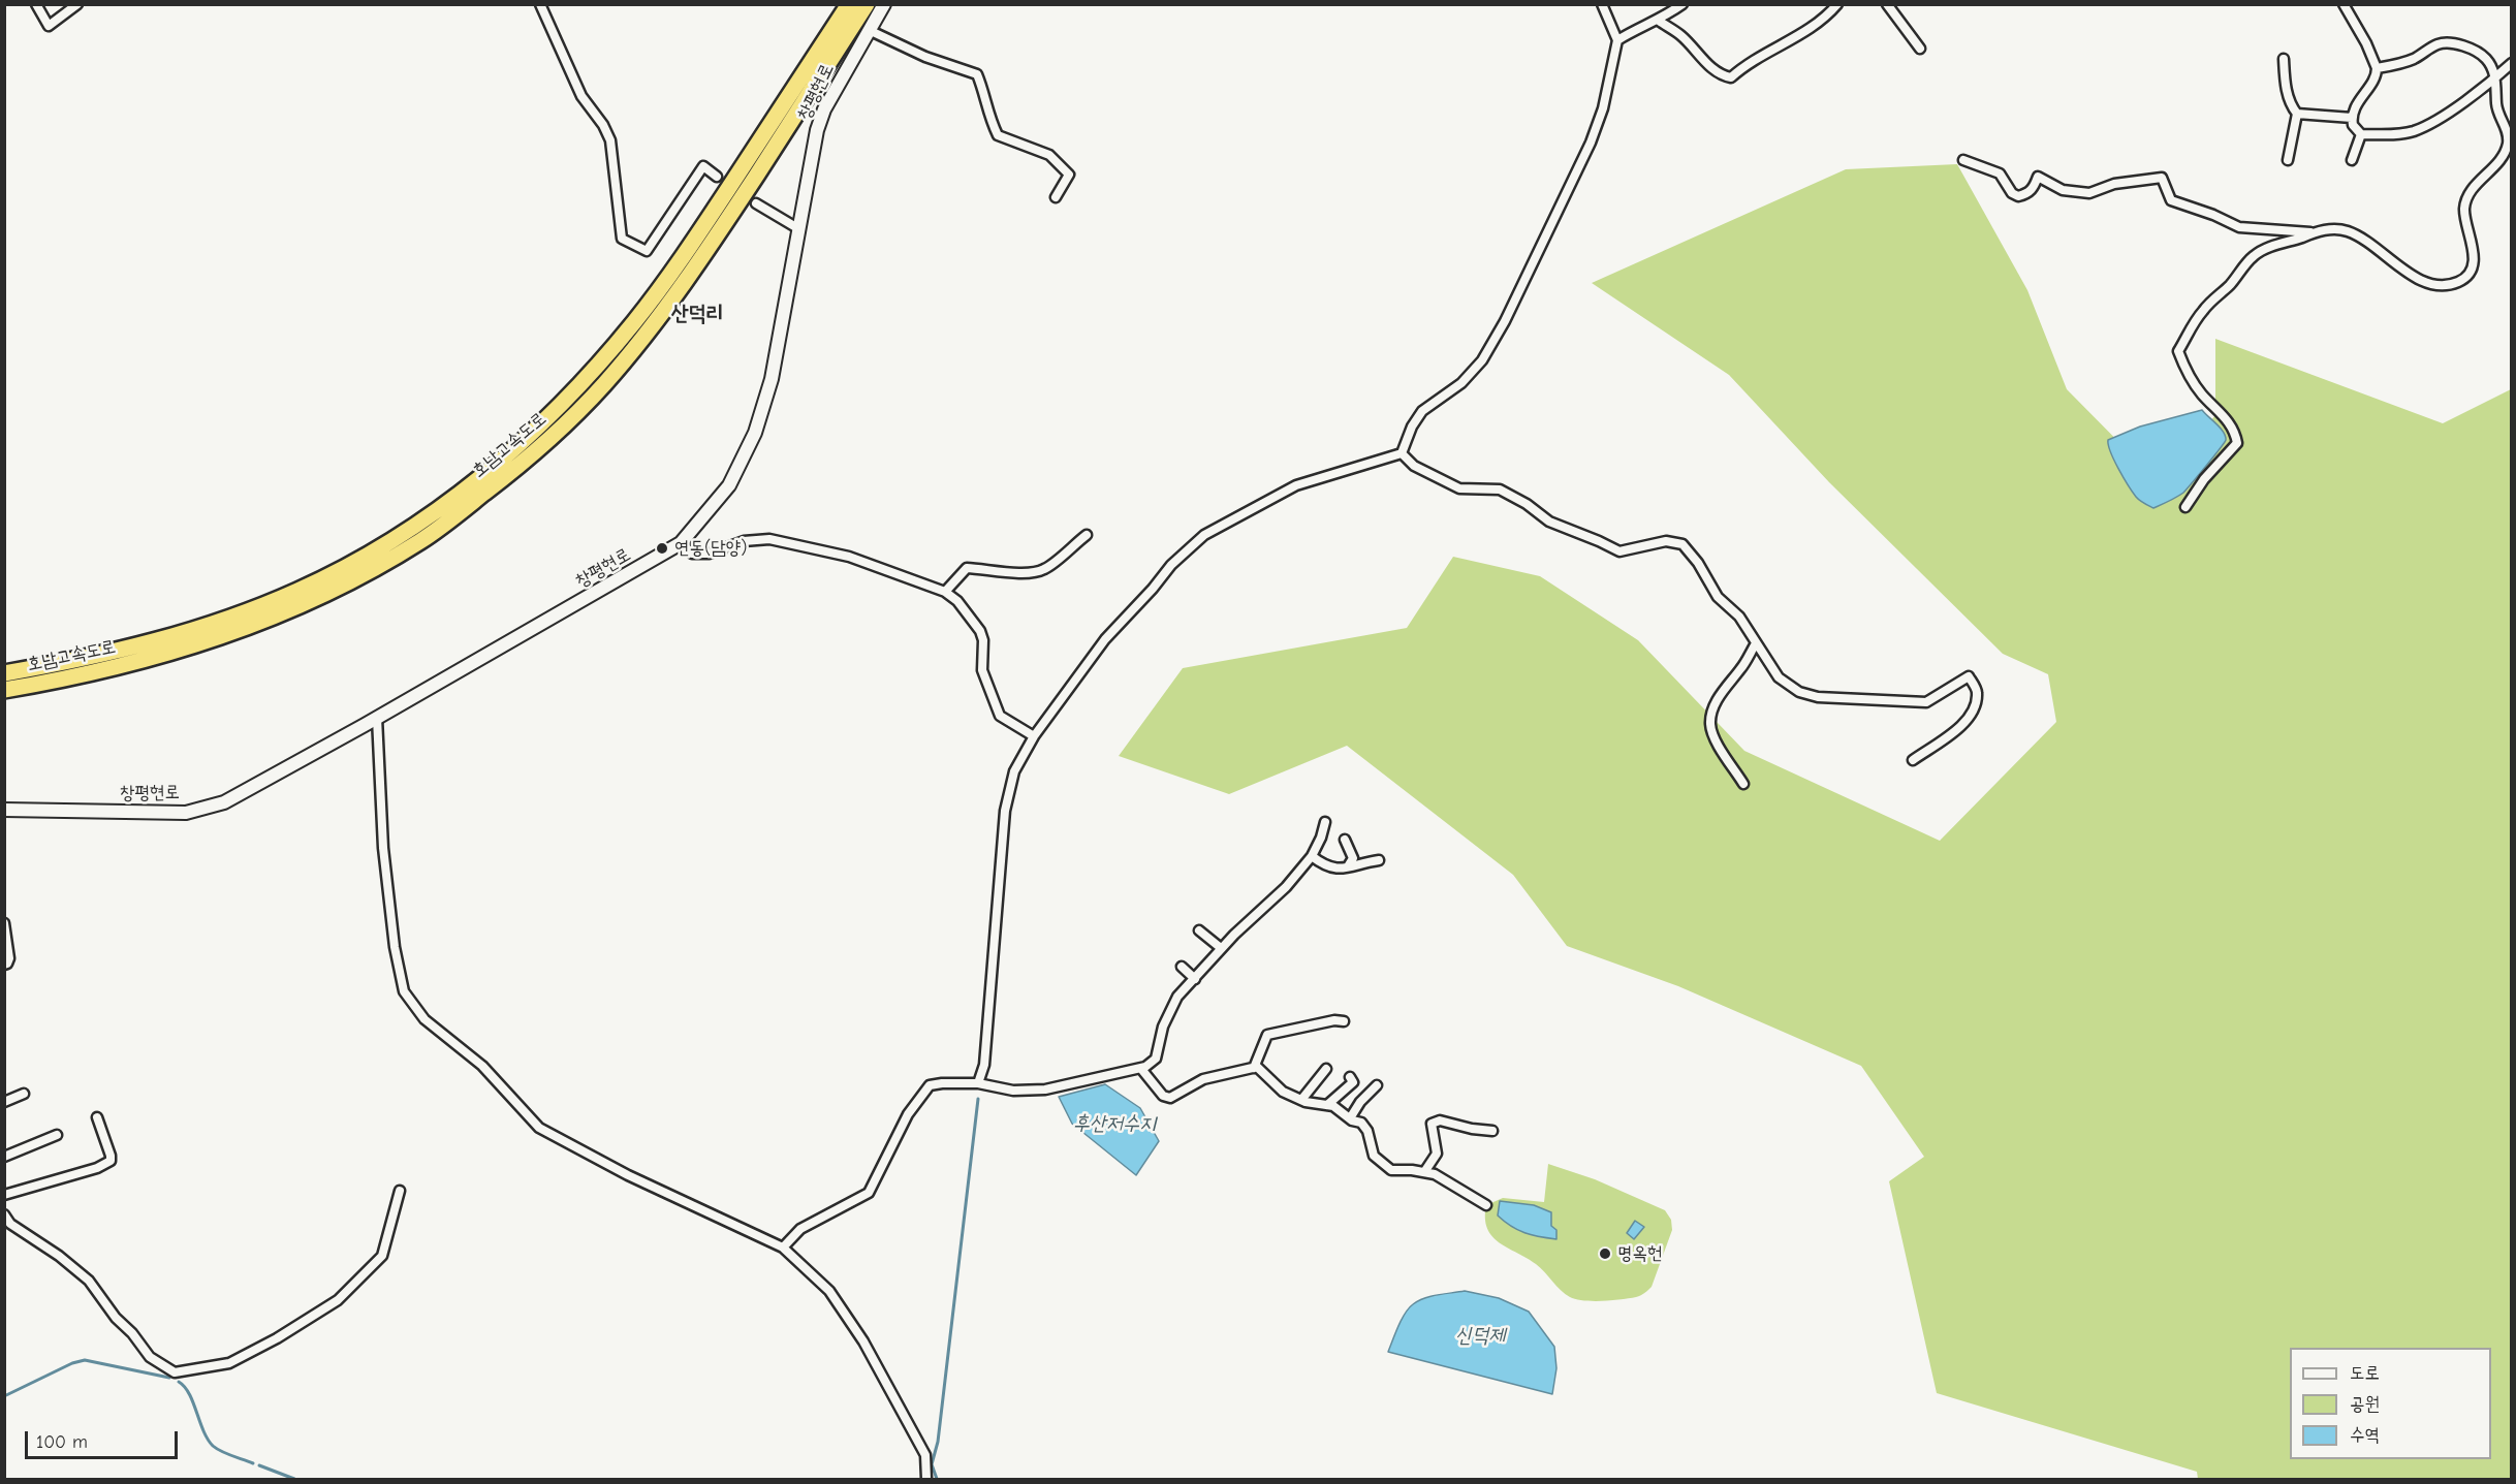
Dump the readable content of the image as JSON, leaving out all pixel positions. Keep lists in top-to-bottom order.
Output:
{
  "streets": {
    "highway": ["호남고속도로"],
    "main road": ["창평현로"]
  },
  "districts": ["산덕리"],
  "water": ["후산저수지", "신덕제"],
  "places": ["연동(담양)", "명옥헌"],
  "legend": ["도로", "공원", "수역"],
  "scale_bar": "100 m"
}
